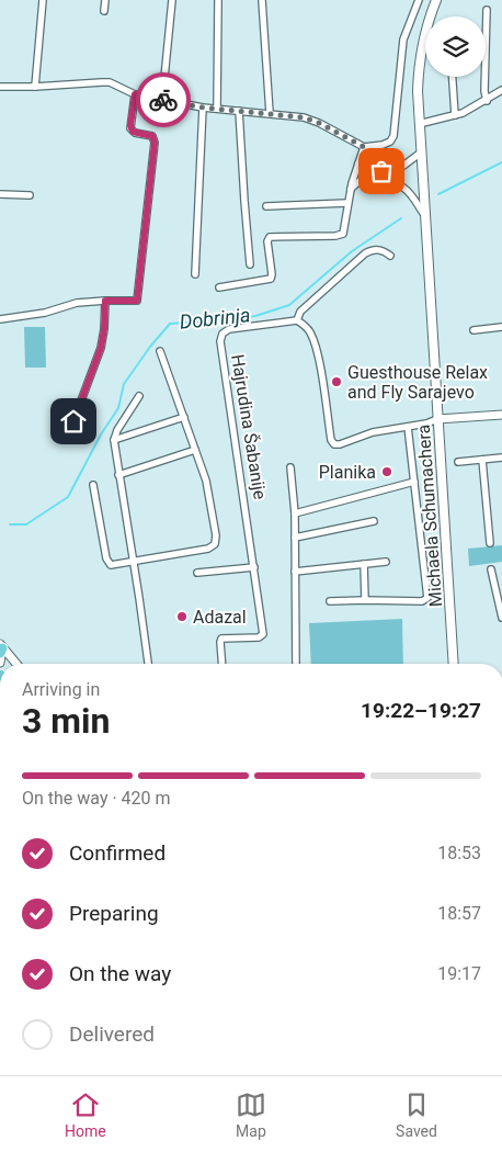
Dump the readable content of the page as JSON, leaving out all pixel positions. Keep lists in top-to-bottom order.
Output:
{
  "streets": {
    "main road": ["Michaela Schumachera"],
    "street": ["Hajrudina Šabanije"]
  },
  "water": ["Dobrinja"],
  "places": ["Guesthouse Relax and Fly Sarajevo", "Planika", "Adazal"],
  "page": {
    "heading": ["3 min", "Arriving in", "19:22–19:27"],
    "bar": "On the way · 420 m",
    "list": [
      ["Confirmed", "18:53"],
      ["Preparing", "18:57"],
      ["On the way", "19:17"],
      "Delivered"
    ],
    "tabs": ["Home", "Map", "Saved"]
  }
}
